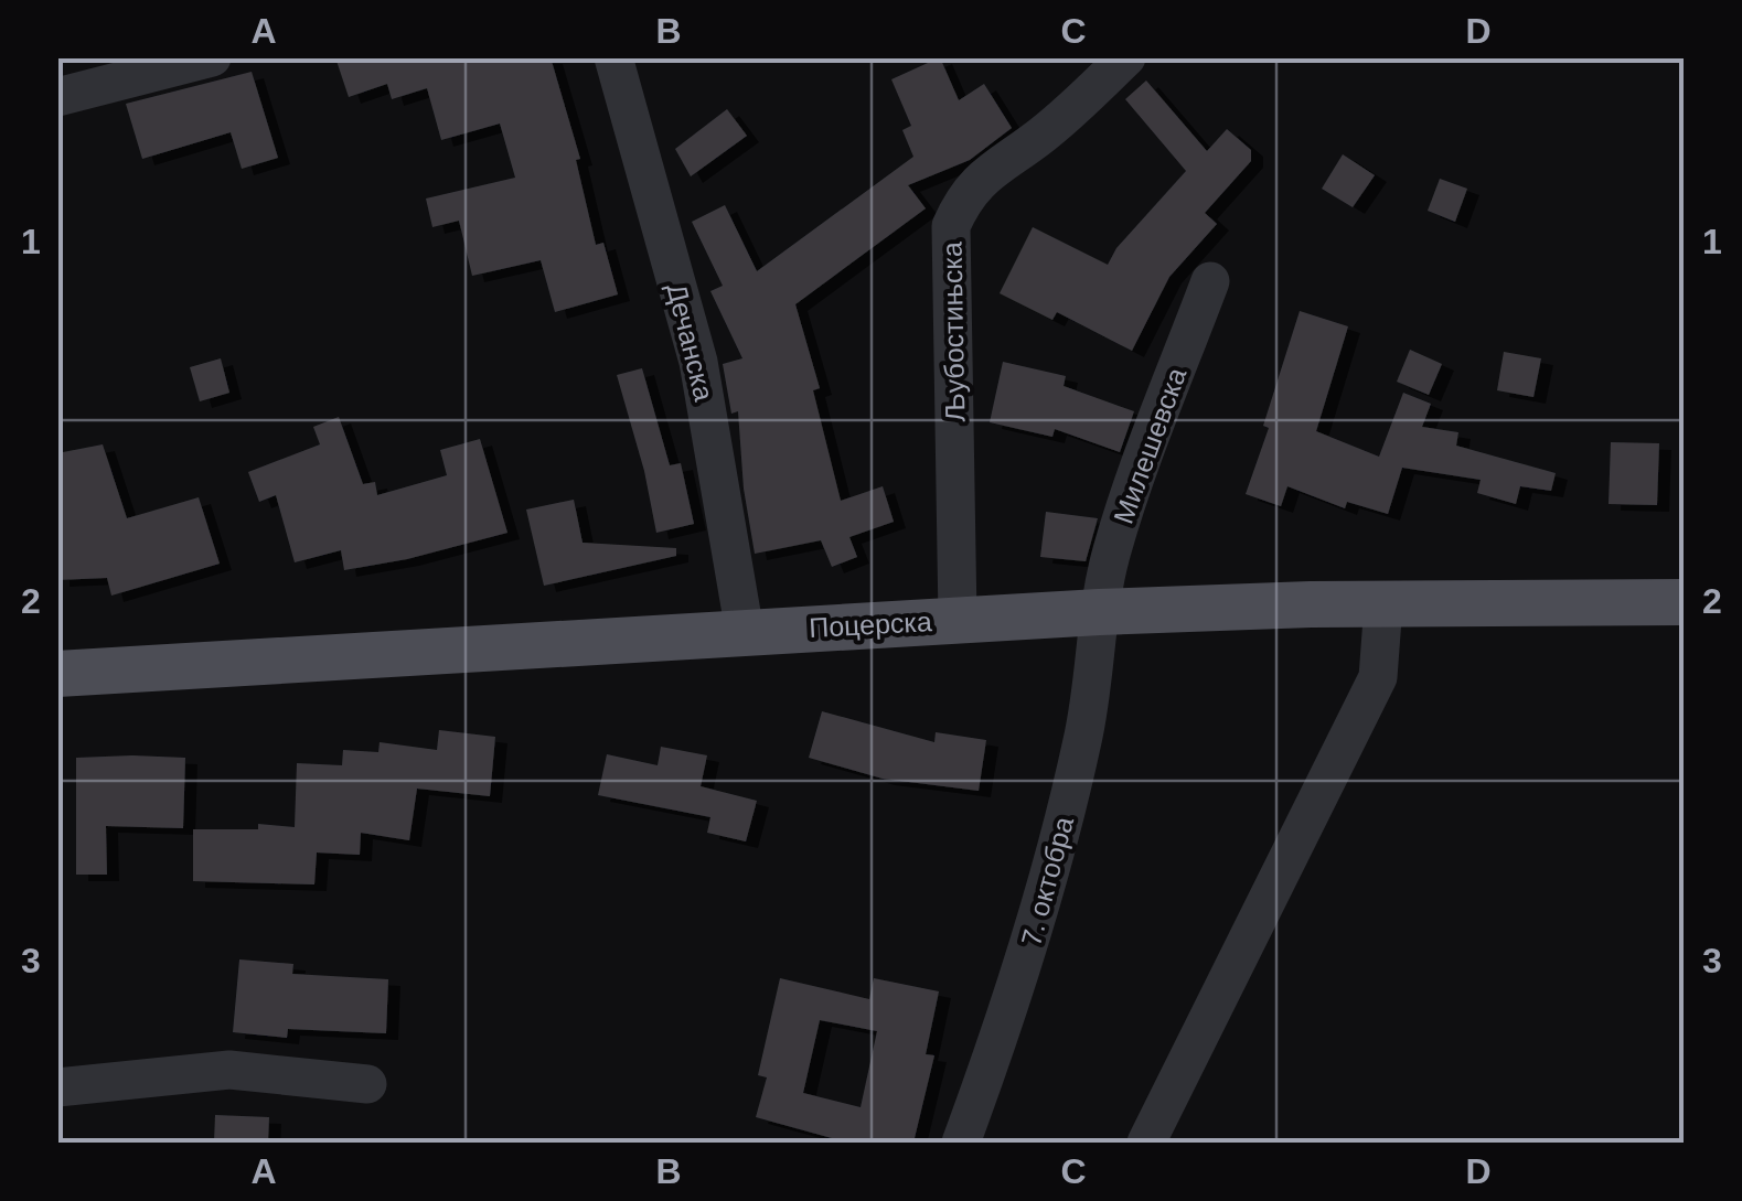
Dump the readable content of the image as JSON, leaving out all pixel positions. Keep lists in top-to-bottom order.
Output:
{
  "streets": {
    "main road": ["Поцерска"],
    "street": [
      "Љубостињска",
      "Дечанска",
      "Милешевска",
      "7. октобра"
    ]
  },
  "crossings": [
    ["Љубостињска", "Поцерска"],
    ["Дечанска", "Поцерска"],
    ["Милешевска", "Поцерска"],
    ["Милешевска", "7. октобра"],
    ["Поцерска", "7. октобра"]
  ],
  "grid": {
    "columns": [
      "A",
      "B",
      "C",
      "D"
    ],
    "rows": ["1", "2", "3"]
  }
}
